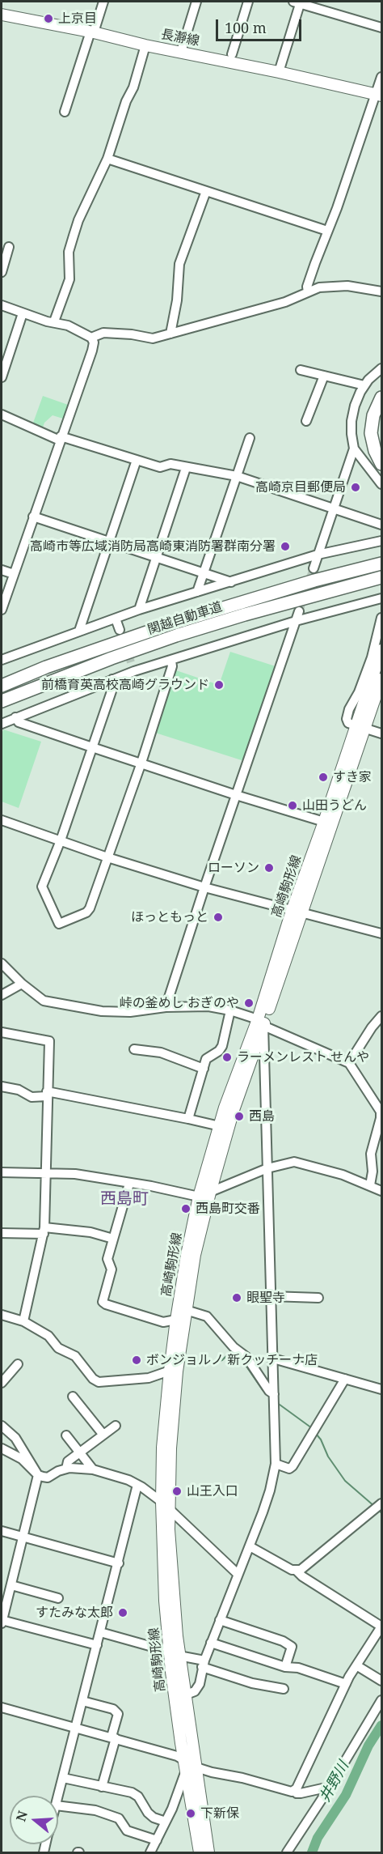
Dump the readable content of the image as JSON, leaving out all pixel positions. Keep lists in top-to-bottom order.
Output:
{
  "streets": {
    "highway": ["関越自動車道"],
    "main road": ["長瀞線", "高崎駒形線"]
  },
  "districts": ["西島町"],
  "water": ["井野川"],
  "places": [
    "上京目",
    "高崎京目郵便局",
    "高崎市等広域消防局高崎東消防署群南分署",
    "前橋育英高校高崎グラウンド",
    "すき家",
    "山田うどん",
    "ローソン",
    "ほっともっと",
    "峠の釜めし おぎのや",
    "ラーメンレスト せんや",
    "西島",
    "西島町交番",
    "眼聖寺",
    "ボンジョルノ 新クッチーナ店",
    "山王入口",
    "すたみな太郎",
    "下新保"
  ],
  "scale_bar": "100 m",
  "north": "left"
}
